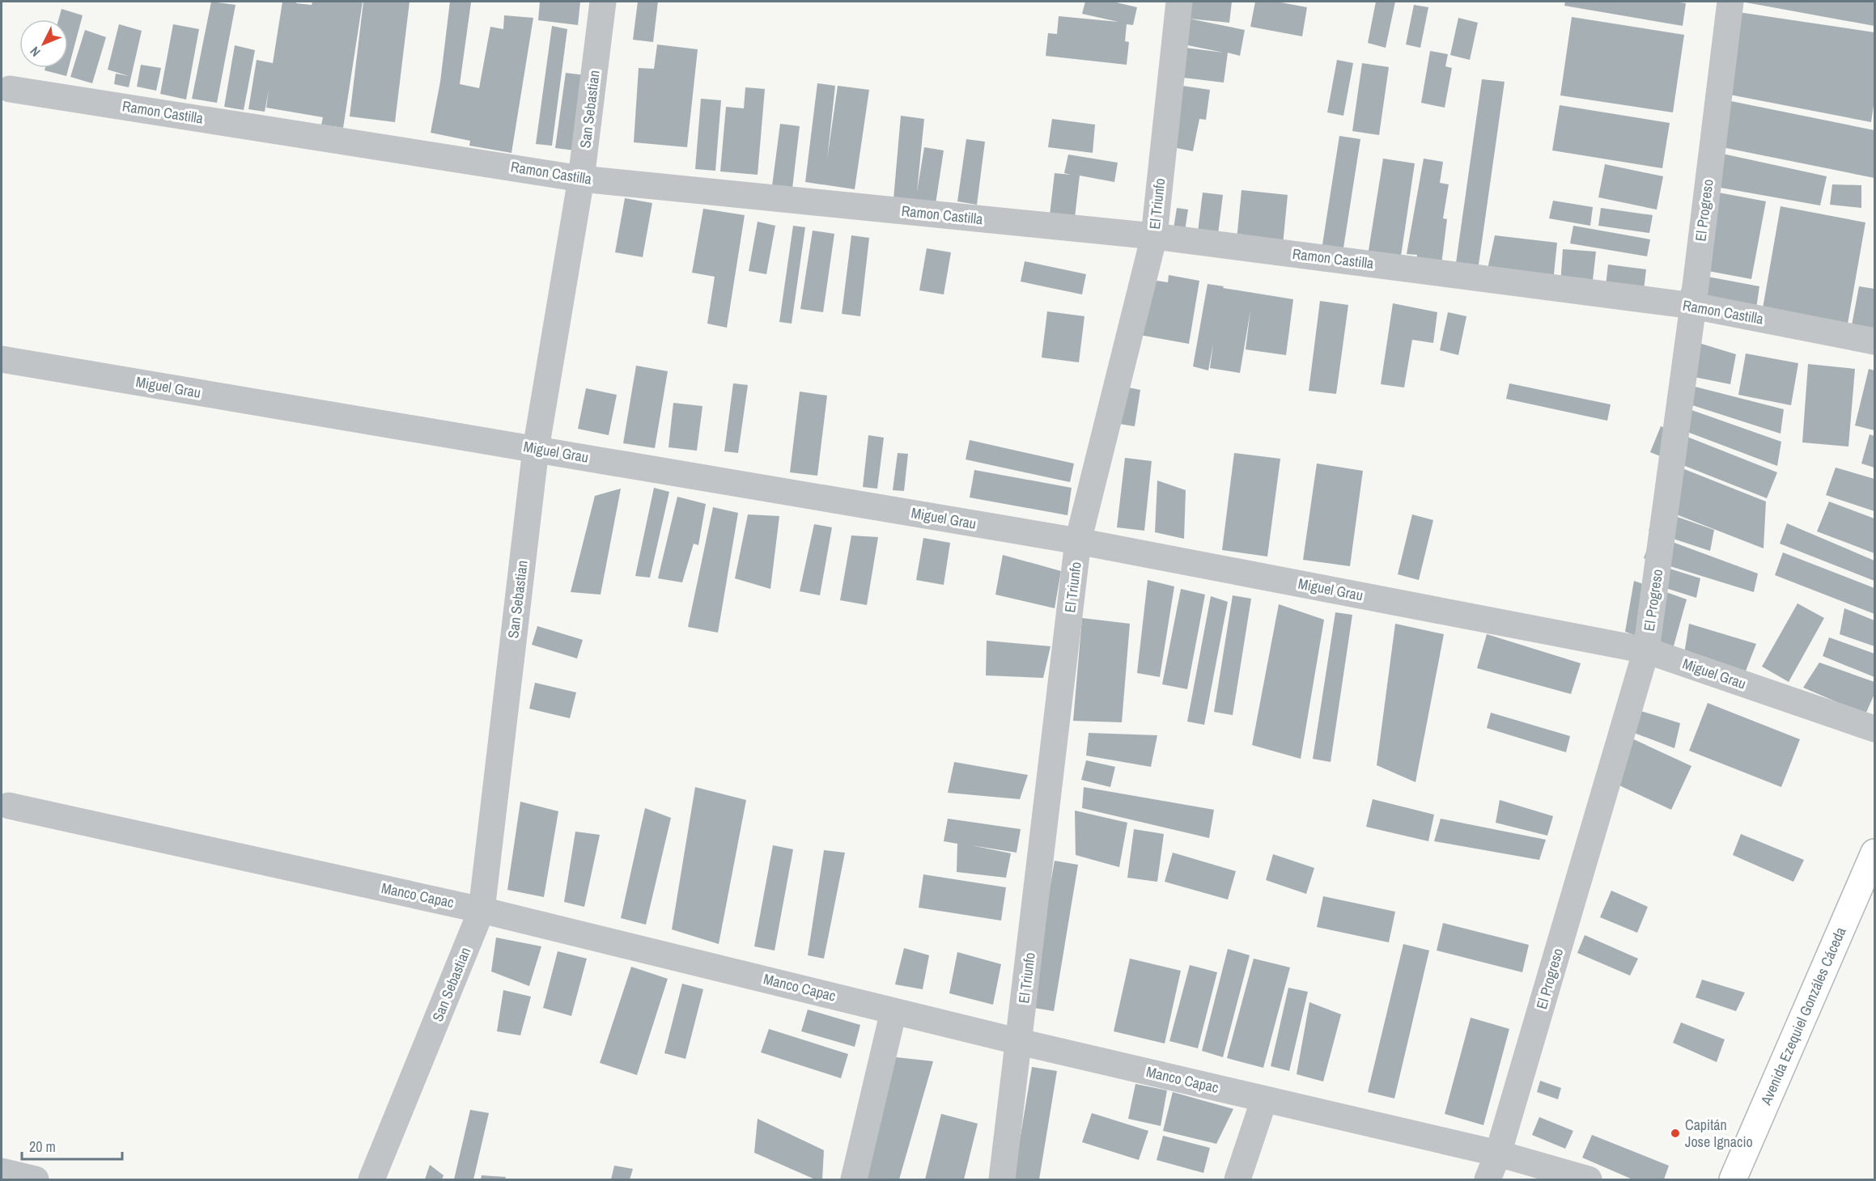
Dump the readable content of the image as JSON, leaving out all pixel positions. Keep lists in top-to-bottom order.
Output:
{
  "streets": {
    "main road": ["Avenida Ezequiel Gonzáles Cáceda"],
    "street": [
      "San Sebastian",
      "Ramon Castilla",
      "El Triunfo",
      "El Progreso",
      "Miguel Grau",
      "Manco Capac"
    ]
  },
  "crossings": [
    ["San Sebastian", "Ramon Castilla"],
    ["San Sebastian", "Miguel Grau"],
    ["San Sebastian", "Manco Capac"],
    ["Ramon Castilla", "El Triunfo"],
    ["Ramon Castilla", "El Progreso"],
    ["El Triunfo", "Miguel Grau"],
    ["El Triunfo", "Manco Capac"],
    ["El Progreso", "Miguel Grau"],
    ["El Progreso", "Manco Capac"]
  ],
  "places": ["Capitán Jose Ignacio"],
  "scale_bar": "20 m",
  "north": "bottom left"
}
